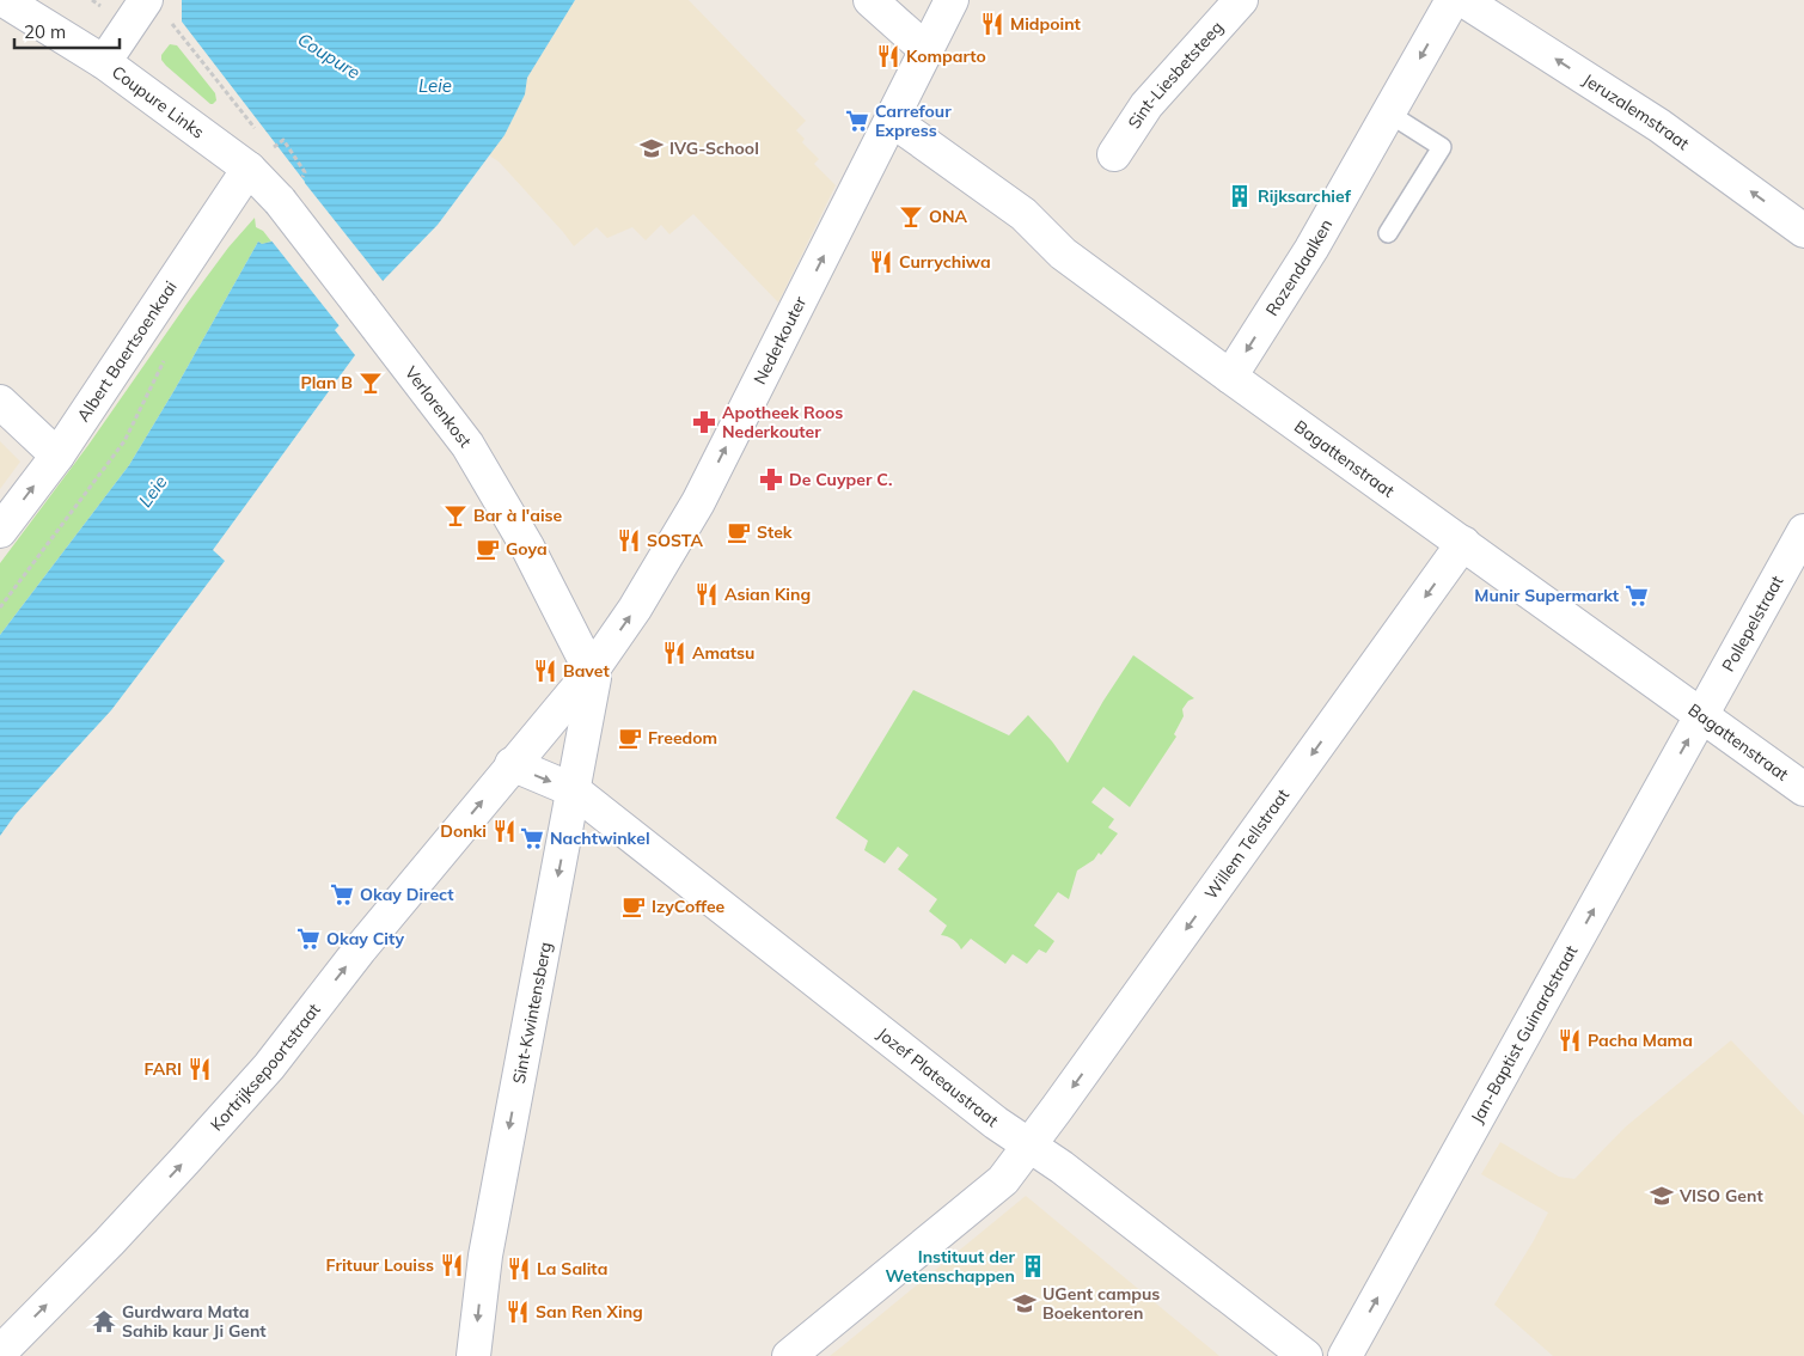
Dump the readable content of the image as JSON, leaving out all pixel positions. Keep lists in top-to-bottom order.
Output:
{
  "streets": {
    "street": [
      "Sint-Liesbetsteeg",
      "Coupure Links",
      "Jeruzalemstraat",
      "Rozendaalken",
      "Nederkouter",
      "Albert Baertsoenkaai",
      "Verlorenkost",
      "Bagattenstraat",
      "Pollepelstraat",
      "Willem Tellstraat",
      "Sint-Kwintensberg",
      "Jan-Baptist Guinardstraat",
      "Kortrijksepoortstraat",
      "Jozef Plateaustraat"
    ]
  },
  "crossings": [
    ["Coupure Links", "Albert Baertsoenkaai"],
    ["Coupure Links", "Verlorenkost"],
    ["Rozendaalken", "Bagattenstraat"],
    ["Nederkouter", "Verlorenkost"],
    ["Nederkouter", "Bagattenstraat"],
    ["Nederkouter", "Sint-Kwintensberg"],
    ["Nederkouter", "Kortrijksepoortstraat"],
    ["Albert Baertsoenkaai", "Verlorenkost"],
    ["Verlorenkost", "Sint-Kwintensberg"],
    ["Verlorenkost", "Kortrijksepoortstraat"],
    ["Bagattenstraat", "Pollepelstraat"],
    ["Bagattenstraat", "Willem Tellstraat"],
    ["Bagattenstraat", "Jan-Baptist Guinardstraat"],
    ["Pollepelstraat", "Jan-Baptist Guinardstraat"],
    ["Willem Tellstraat", "Jozef Plateaustraat"],
    ["Sint-Kwintensberg", "Kortrijksepoortstraat"],
    ["Sint-Kwintensberg", "Jozef Plateaustraat"]
  ],
  "one_way": [
    "Jeruzalemstraat",
    "Rozendaalken",
    "Nederkouter",
    "Willem Tellstraat",
    "Sint-Kwintensberg",
    "Jan-Baptist Guinardstraat",
    "Kortrijksepoortstraat"
  ],
  "water": ["Coupure", "Leie"],
  "places": {
    "restaurant": [
      "Midpoint",
      "Komparto",
      "Currychiwa",
      "SOSTA",
      "Asian King",
      "Amatsu",
      "Bavet",
      "Donki",
      "Pacha Mama",
      "FARI",
      "Frituur Louiss",
      "La Salita",
      "San Ren Xing"
    ],
    "supermarket": [
      "Carrefour Express",
      "Munir Supermarkt",
      "Nachtwinkel",
      "Okay Direct",
      "Okay City"
    ],
    "school or university": ["IVG-School", "VISO Gent", "UGent campus Boekentoren"],
    "building": ["Rijksarchief", "Instituut der Wetenschappen"],
    "bar": ["ONA", "Plan B", "Bar à l'aise"],
    "pharmacy": ["Apotheek Roos Nederkouter", "De Cuyper C."],
    "cafe": [
      "Stek",
      "Goya",
      "Freedom",
      "IzyCoffee"
    ],
    "temple": ["Gurdwara Mata Sahib kaur Ji Gent"]
  },
  "scale_bar": "20 m"
}
